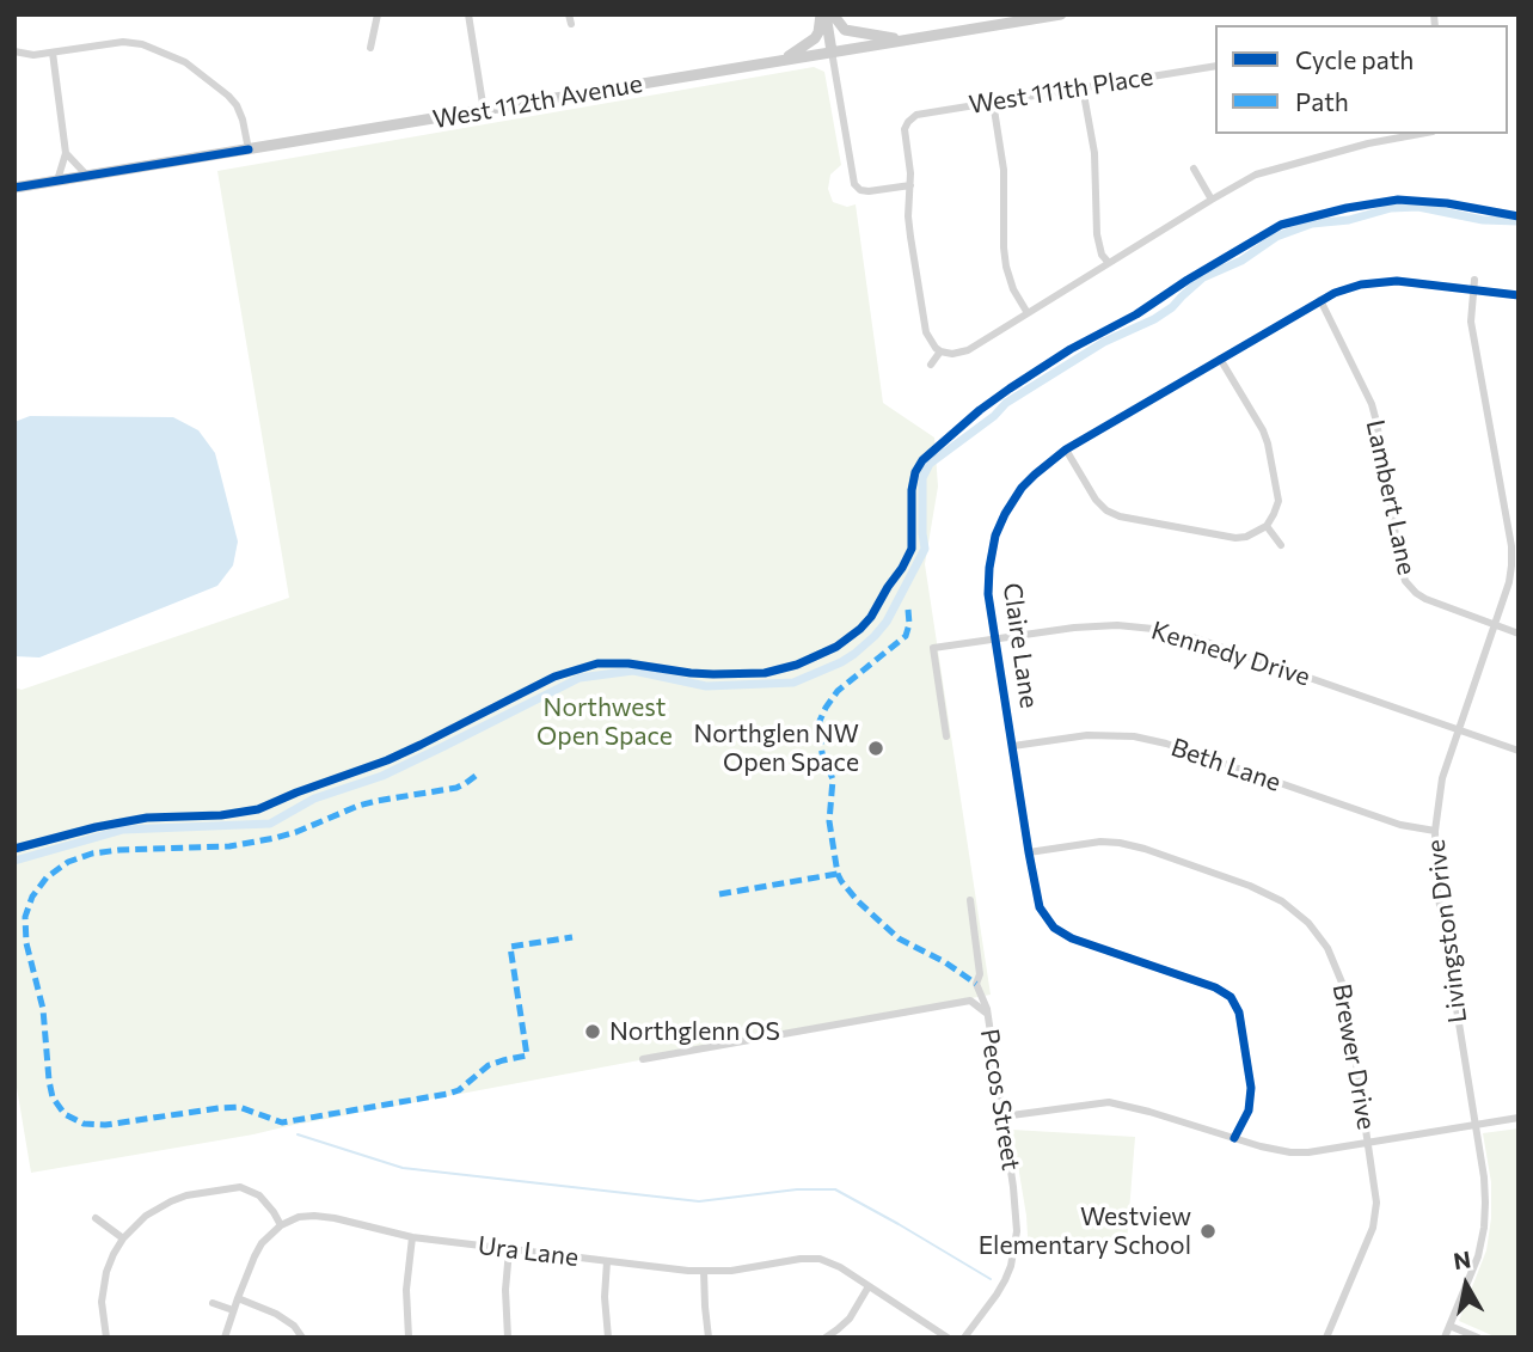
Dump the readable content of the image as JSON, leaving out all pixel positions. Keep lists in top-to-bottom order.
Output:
{
  "streets": {
    "main road": ["West 112th Avenue"],
    "street": [
      "West 111th Place",
      "Lambert Lane",
      "Claire Lane",
      "Kennedy Drive",
      "Beth Lane",
      "Livingston Drive",
      "Brewer Drive",
      "Pecos Street",
      "Ura Lane"
    ]
  },
  "crossings": [
    ["Lambert Lane", "Claire Lane"],
    ["Lambert Lane", "Livingston Drive"],
    ["Claire Lane", "Kennedy Drive"],
    ["Claire Lane", "Beth Lane"],
    ["Claire Lane", "Livingston Drive"],
    ["Claire Lane", "Brewer Drive"],
    ["Kennedy Drive", "Livingston Drive"],
    ["Beth Lane", "Livingston Drive"]
  ],
  "parks": ["Northwest Open Space"],
  "places": ["Northglen NW Open Space", "Northglenn OS", "Westview Elementary School"],
  "legend": ["Cycle path", "Path"],
  "north": "top"
}
